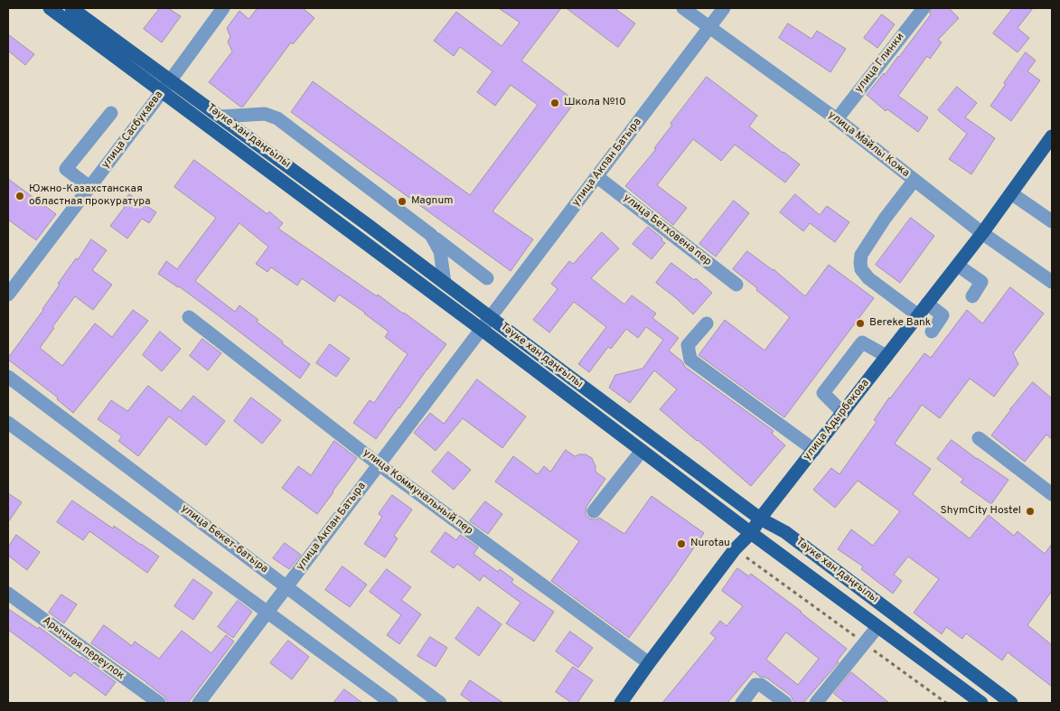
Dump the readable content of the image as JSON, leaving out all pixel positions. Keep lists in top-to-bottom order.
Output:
{
  "streets": {
    "main road": ["Тәуке хан даңғылы", "улица Адырбекова"],
    "street": [
      "улица Глинки",
      "улица Сасбукаева",
      "улица Майлы Кожа",
      "улица Акпан Батыра",
      "улица Бетховена пер",
      "улица Коммунальный пер",
      "улица Бекет-батыра",
      "Арычная переулок"
    ]
  },
  "crossings": [
    ["улица Глинки", "улица Майлы Кожа"],
    ["улица Сасбукаева", "Тәуке хан даңғылы"],
    ["Тәуке хан даңғылы", "улица Акпан Батыра"],
    ["Тәуке хан даңғылы", "улица Адырбекова"],
    ["улица Майлы Кожа", "улица Акпан Батыра"],
    ["улица Майлы Кожа", "улица Адырбекова"],
    ["улица Акпан Батыра", "улица Бетховена пер"],
    ["улица Акпан Батыра", "улица Коммунальный пер"],
    ["улица Акпан Батыра", "улица Бекет-батыра"],
    ["улица Адырбекова", "улица Коммунальный пер"]
  ],
  "places": [
    "Школа №10",
    "Южно-Казахстанская областная прокуратура",
    "Magnum",
    "Bereke Bank",
    "ShymCity Hostel",
    "Nurotau"
  ]
}
